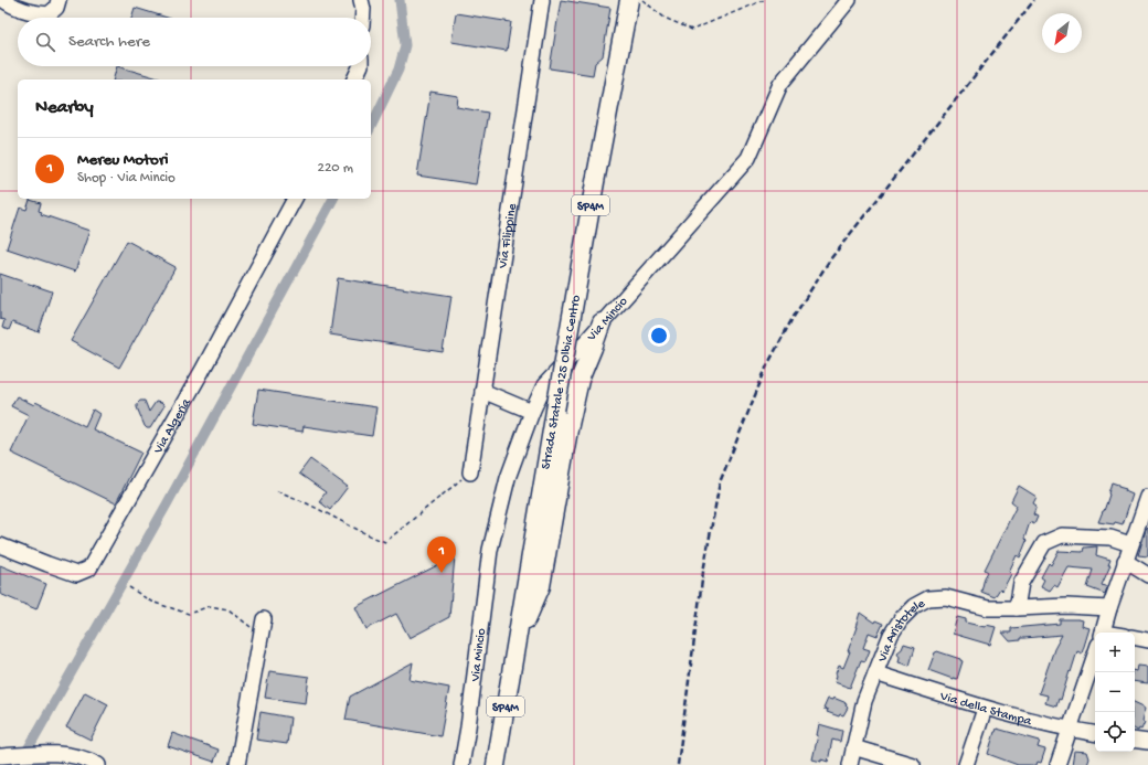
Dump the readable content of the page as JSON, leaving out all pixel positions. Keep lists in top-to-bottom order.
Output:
{
  "streets": {
    "main road": ["SP4M", "Strada Statale 125 Olbia Centro"],
    "street": [
      "Via Filippine",
      "Via Mincio",
      "Via Algeria",
      "Via Aristotele",
      "Via della Stampa"
    ]
  },
  "crossings": [
    ["Via Aristotele", "Via della Stampa"]
  ],
  "north": "bottom left",
  "page": {
    "search": "Search here",
    "heading": "Nearby",
    "list": [
      {
        "mark": "1",
        "name": "Mereu Motori",
        "note": "Shop · Via Mincio",
        "value": "220 m"
      }
    ],
    "pins": "1",
    "map_buttons": ["+", "−"]
  }
}
